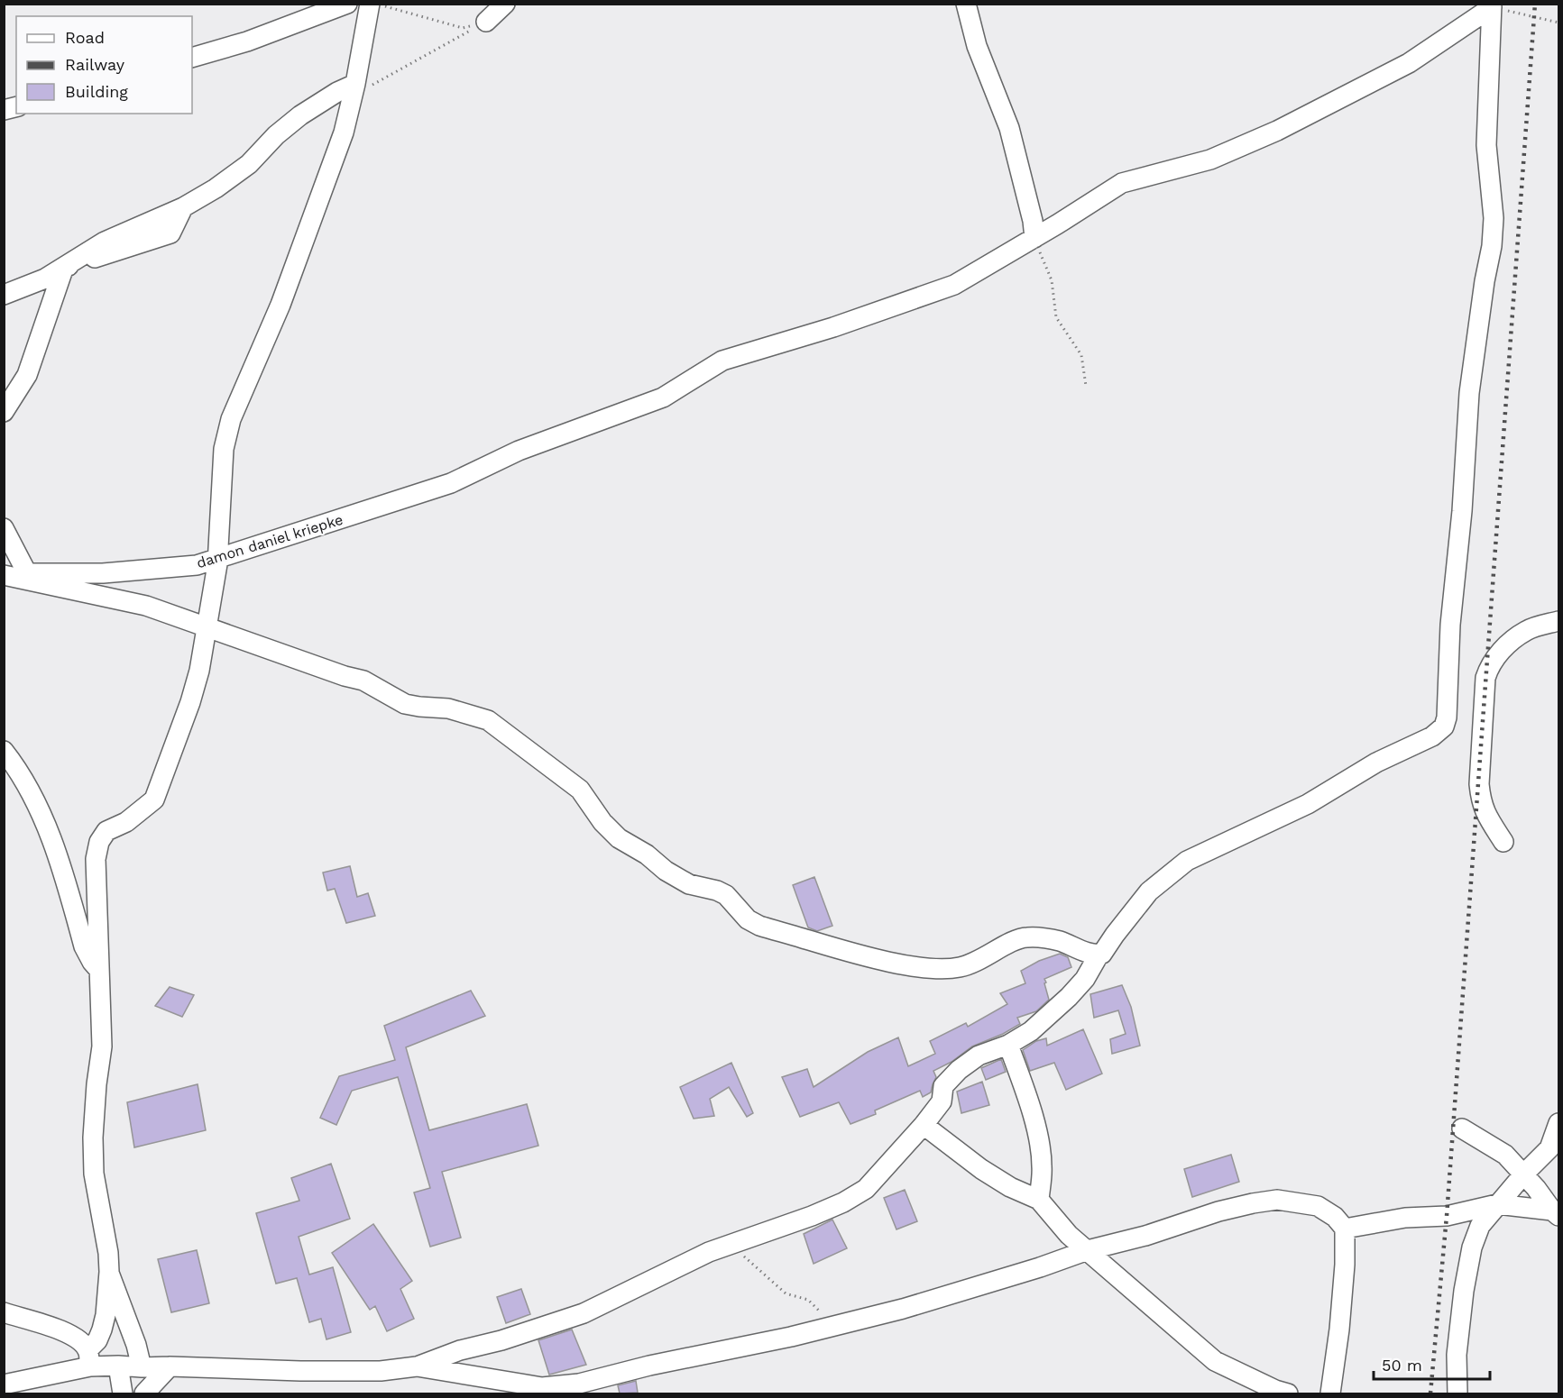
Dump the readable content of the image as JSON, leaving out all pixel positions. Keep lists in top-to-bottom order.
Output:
{
  "streets": {
    "street": ["damon daniel kriepke"]
  },
  "legend": ["Road", "Railway", "Building"],
  "scale_bar": "50 m"
}
